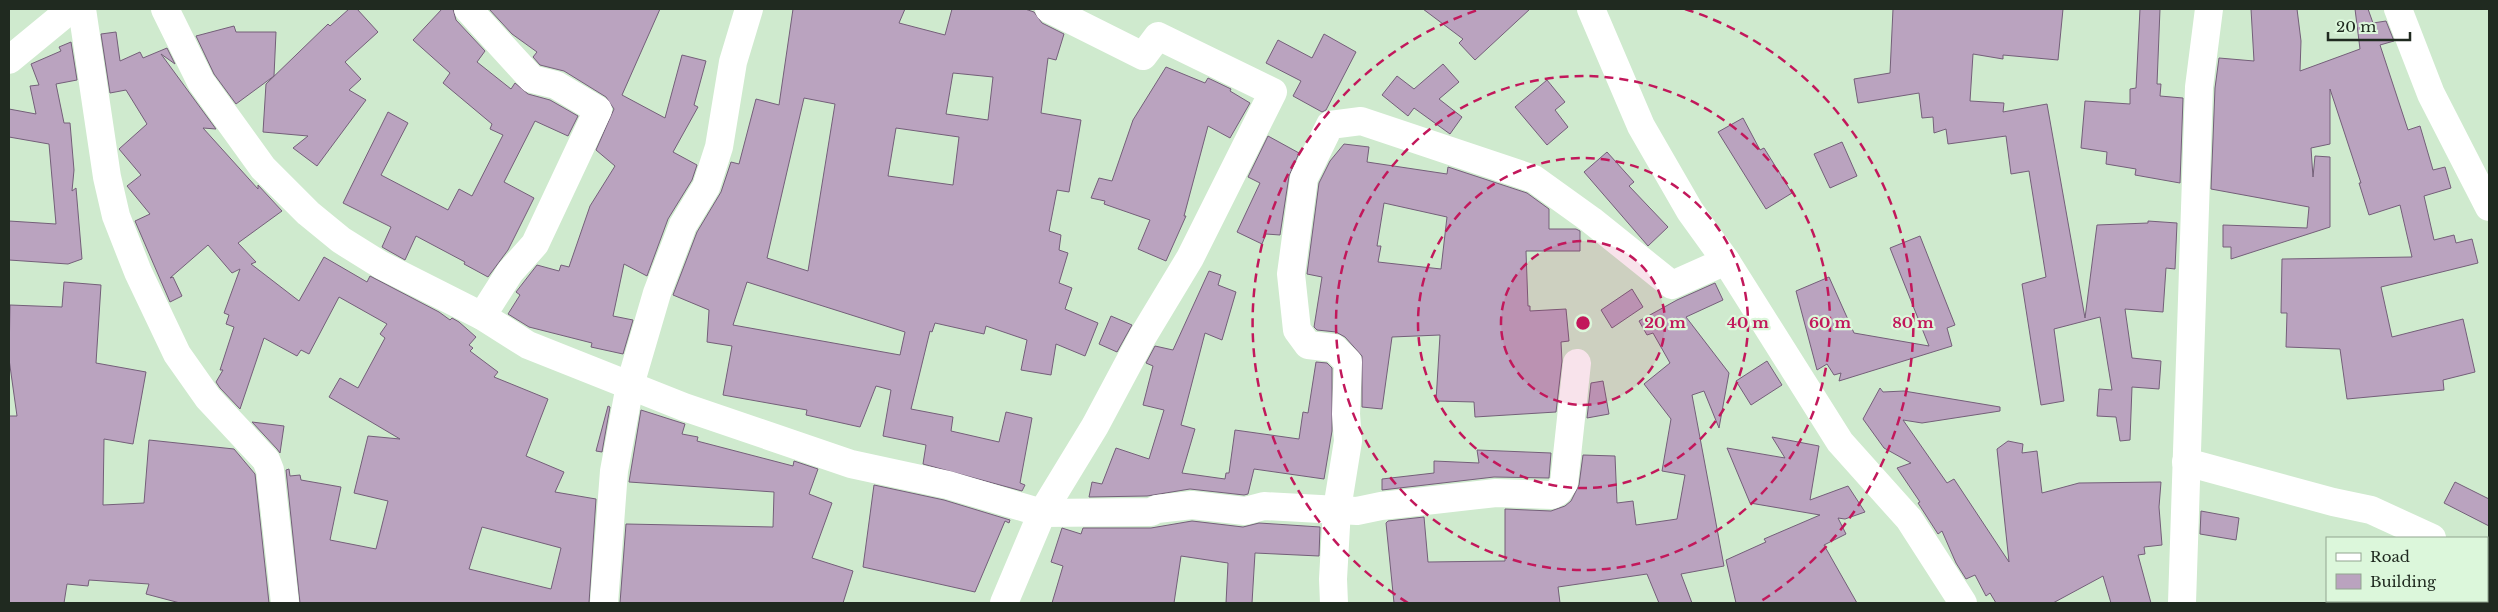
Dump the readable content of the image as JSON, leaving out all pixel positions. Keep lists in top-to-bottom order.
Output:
{
  "legend": ["Road", "Building"],
  "scale_bar": "20 m",
  "rings": [
    "20 m",
    "40 m",
    "60 m",
    "80 m"
  ]
}
